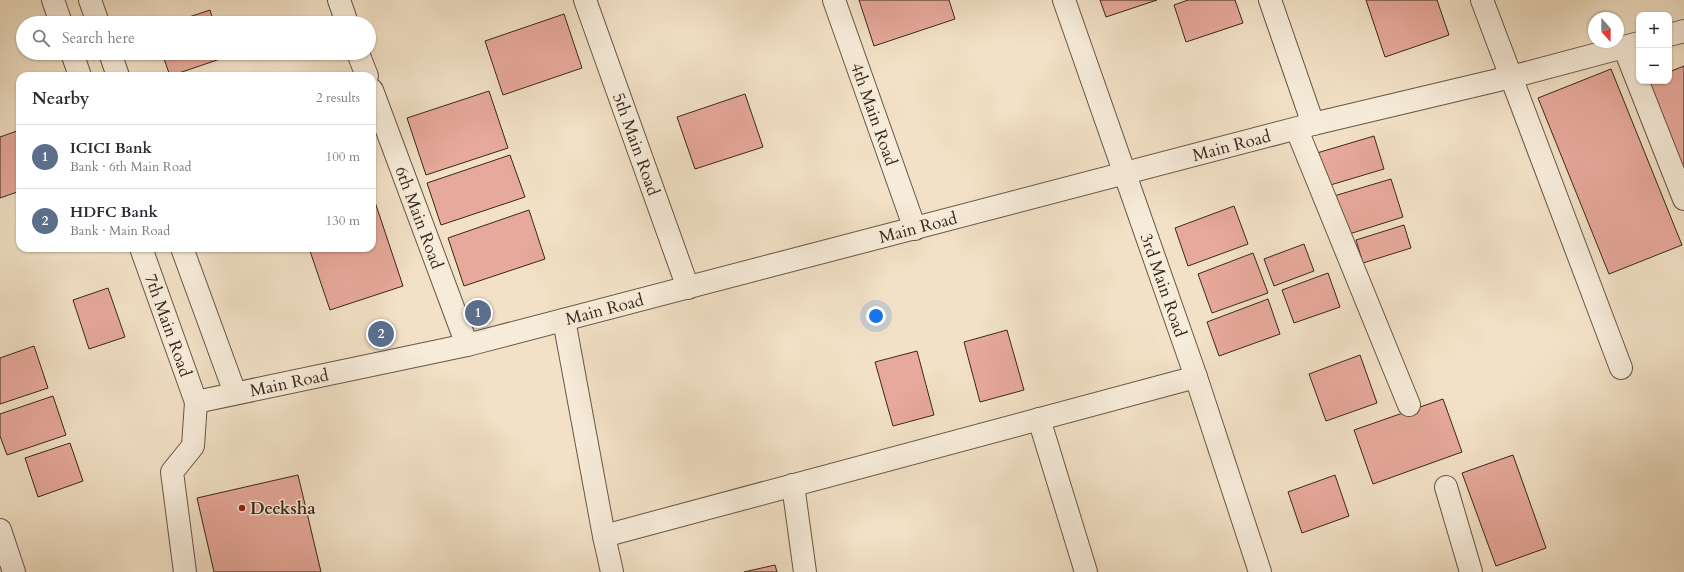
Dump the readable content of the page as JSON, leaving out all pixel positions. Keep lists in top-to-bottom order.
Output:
{
  "streets": {
    "street": [
      "4th Main Road",
      "5th Main Road",
      "Main Road",
      "6th Main Road",
      "3rd Main Road",
      "7th Main Road"
    ]
  },
  "crossings": [
    ["4th Main Road", "Main Road"],
    ["5th Main Road", "Main Road"],
    ["Main Road", "6th Main Road"],
    ["Main Road", "3rd Main Road"],
    ["Main Road", "7th Main Road"]
  ],
  "places": ["Deeksha"],
  "north": "bottom",
  "page": {
    "map_buttons": ["+", "−"],
    "search": "Search here",
    "heading": ["Nearby", "2 results"],
    "list": [
      {
        "mark": "1",
        "name": "ICICI Bank",
        "note": "Bank · 6th Main Road",
        "value": "100 m"
      },
      {
        "mark": "2",
        "name": "HDFC Bank",
        "note": "Bank · Main Road",
        "value": "130 m"
      }
    ],
    "pins": ["1", "2"]
  }
}
